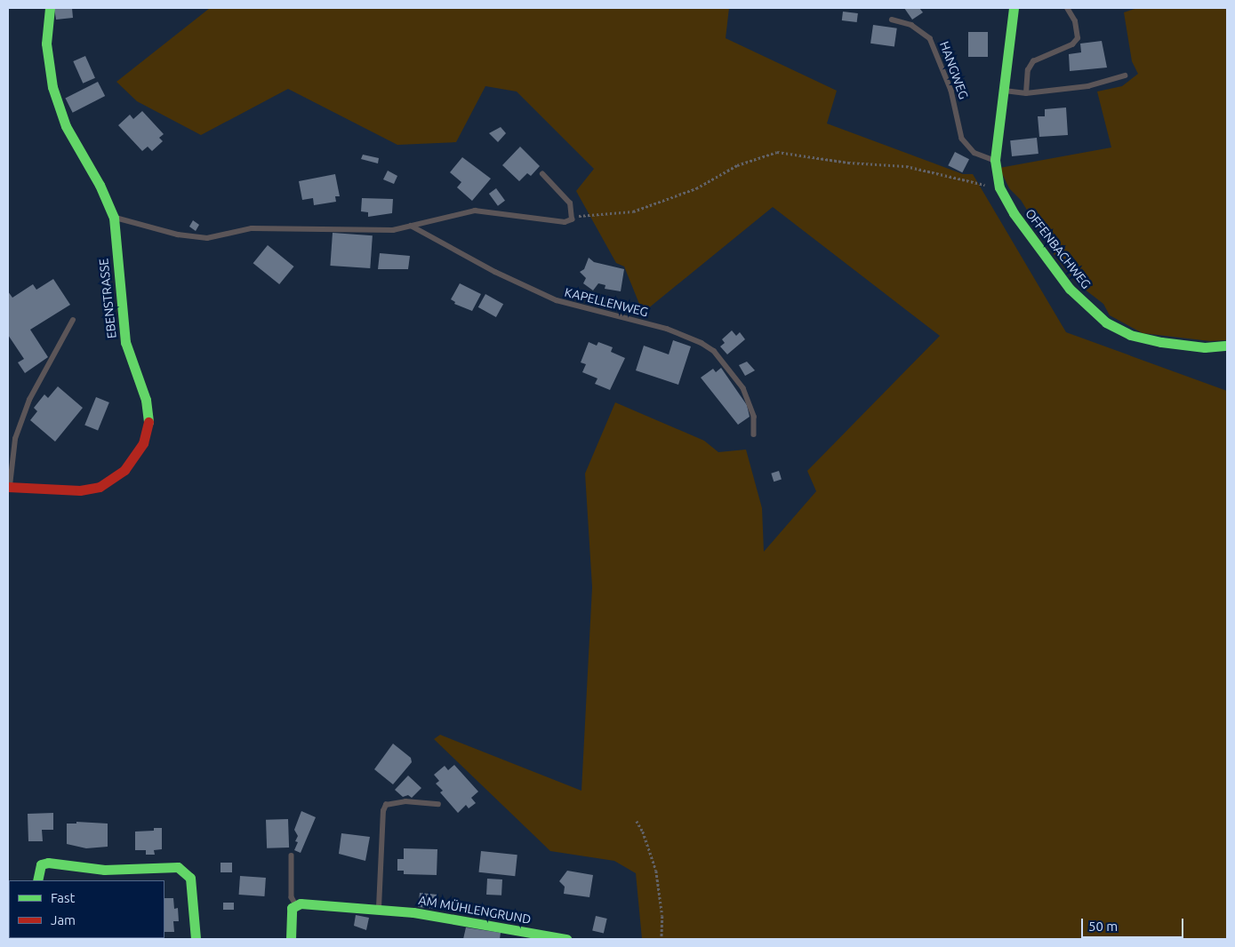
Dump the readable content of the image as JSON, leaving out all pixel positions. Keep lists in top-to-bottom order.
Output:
{
  "streets": {
    "street": ["OFFENBACHWEG", "EBENSTRASSE", "AM MÜHLENGRUND"],
    "lane": ["HANGWEG", "KAPELLENWEG"]
  },
  "crossings": [
    ["HANGWEG", "OFFENBACHWEG"]
  ],
  "legend": ["Fast", "Jam"],
  "scale_bar": "50 m"
}
